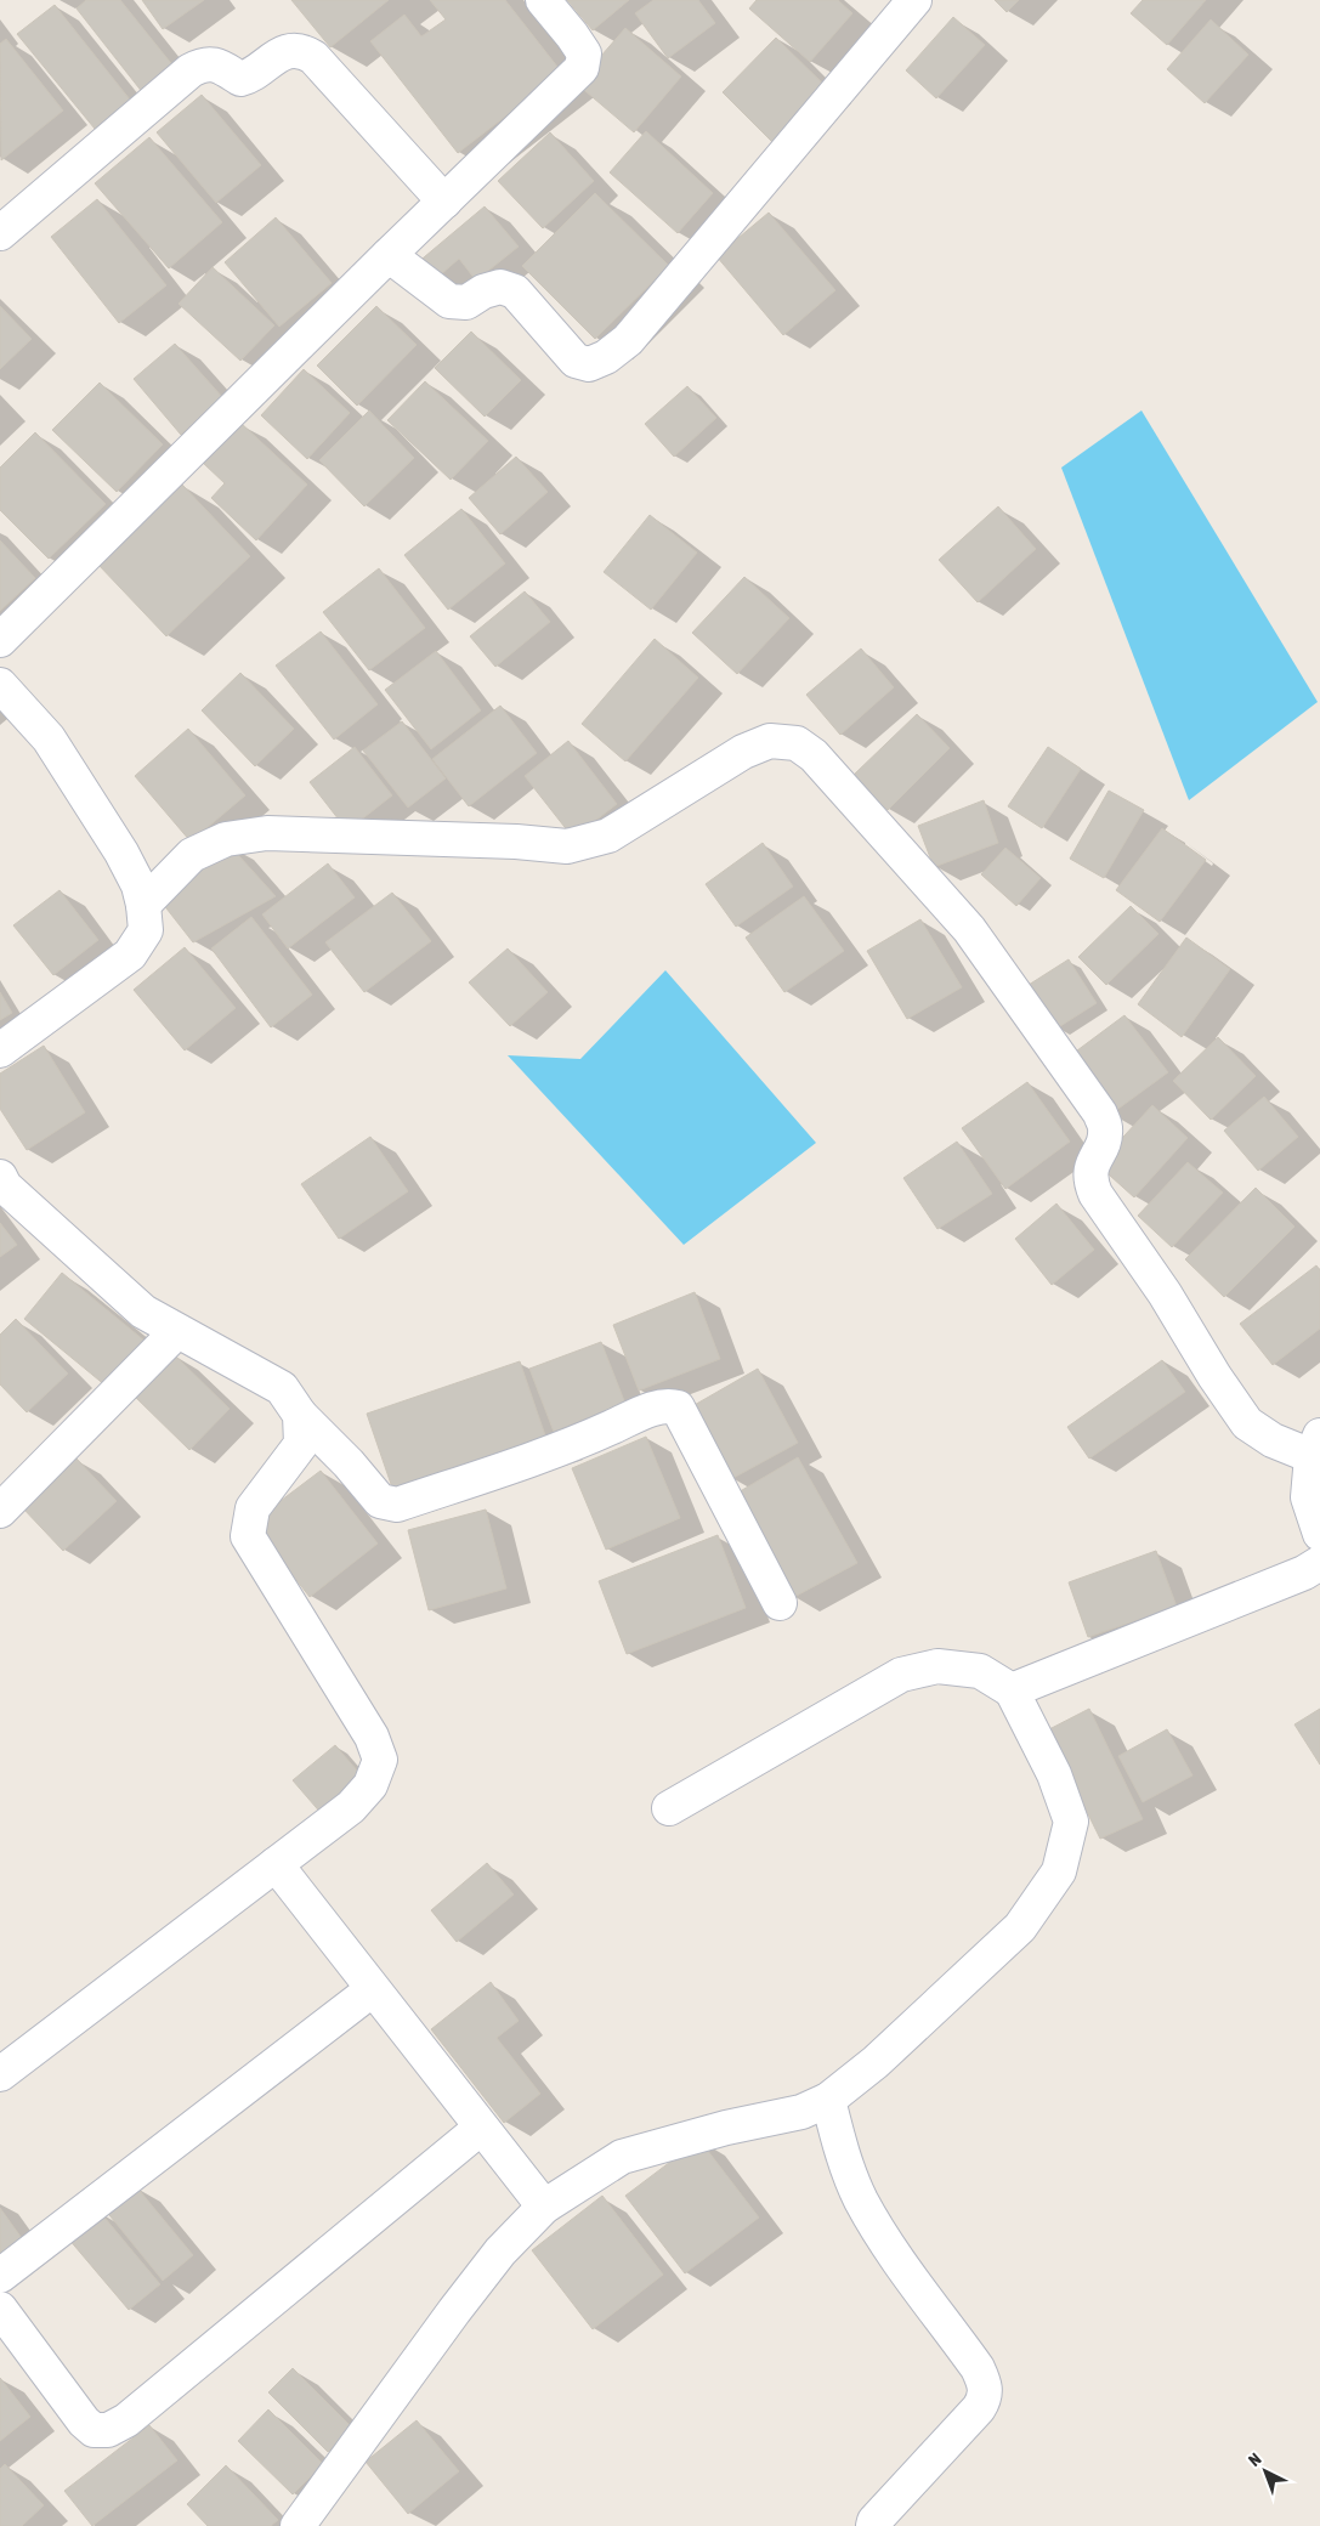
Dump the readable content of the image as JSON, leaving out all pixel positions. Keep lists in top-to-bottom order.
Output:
{
  "north": "top left"
}
